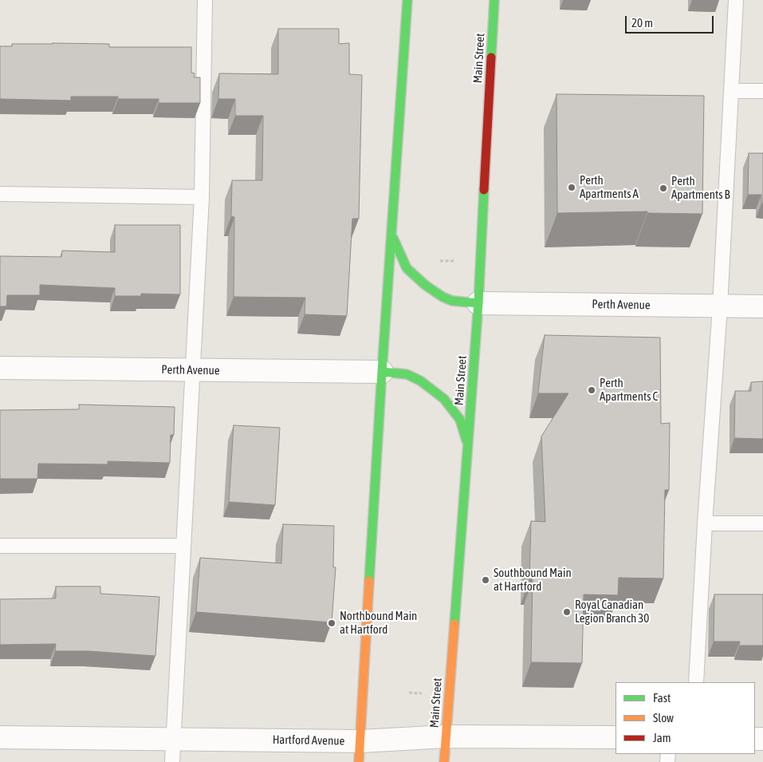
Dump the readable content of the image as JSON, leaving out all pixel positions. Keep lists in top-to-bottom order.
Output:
{
  "streets": {
    "main road": ["Main Street"],
    "street": ["Perth Avenue", "Hartford Avenue"]
  },
  "crossings": [
    ["Main Street", "Perth Avenue"],
    ["Main Street", "Hartford Avenue"]
  ],
  "places": [
    "Perth Apartments A",
    "Perth Apartments B",
    "Perth Apartments C",
    "Southbound Main at Hartford",
    "Royal Canadian Legion Branch 30",
    "Northbound Main at Hartford"
  ],
  "legend": ["Fast", "Slow", "Jam"],
  "scale_bar": "20 m"
}
